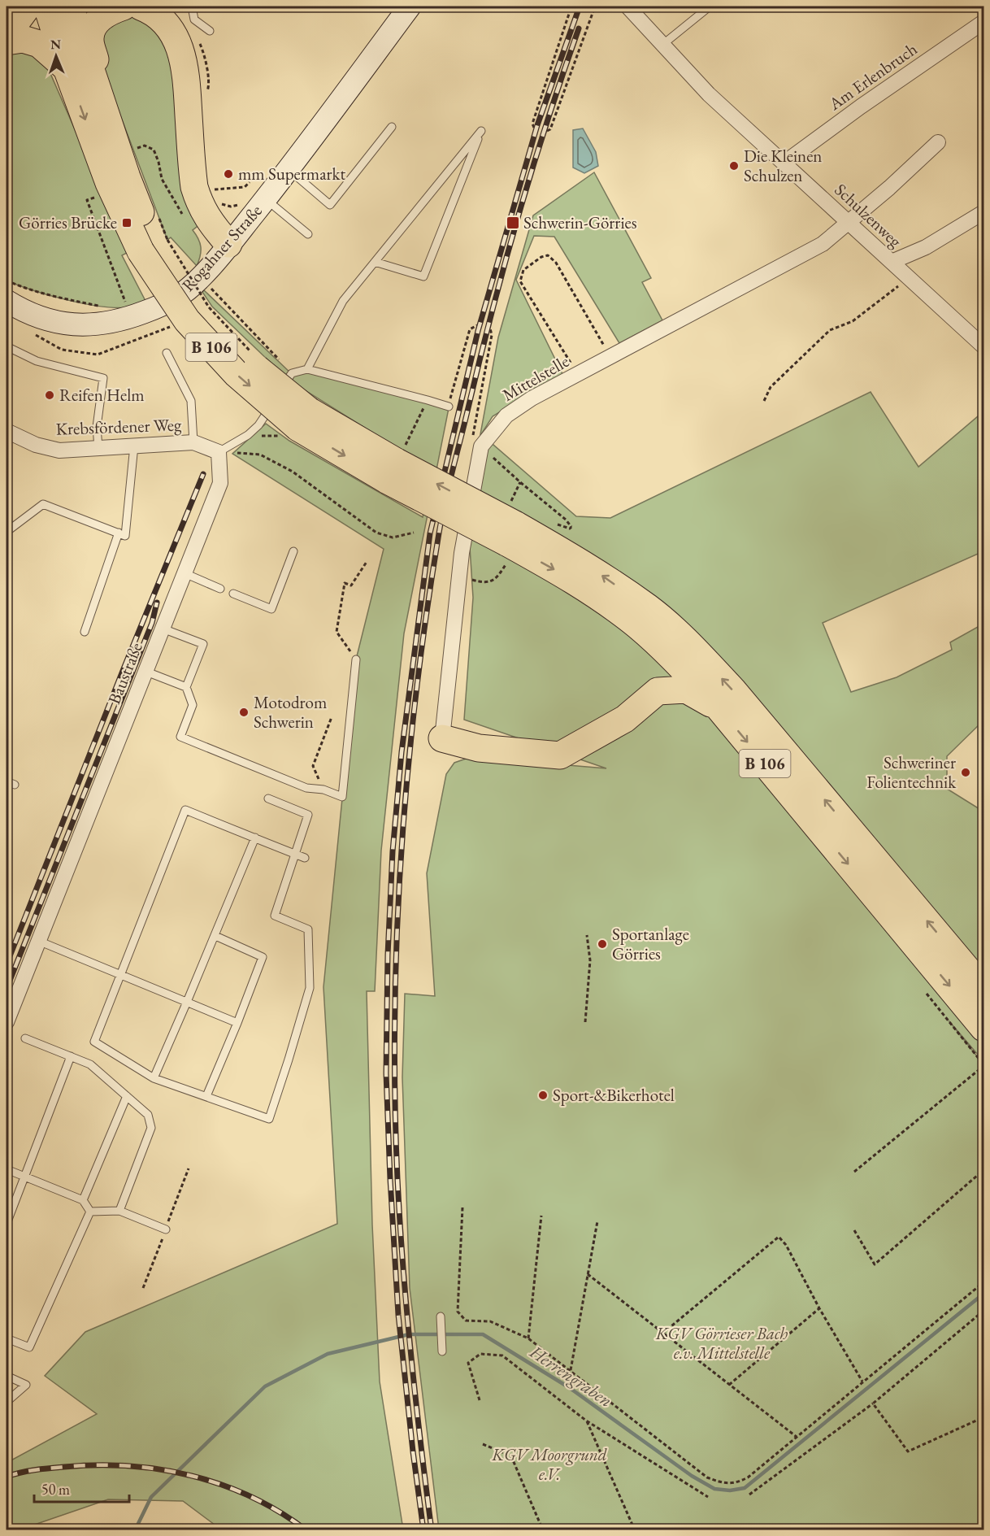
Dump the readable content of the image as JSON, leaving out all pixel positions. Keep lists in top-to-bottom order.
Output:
{
  "streets": {
    "highway": ["B 106"],
    "street": [
      "Am Erlenbruch",
      "Schulzenweg",
      "Rogahner Straße",
      "Mittelstelle",
      "Krebsfördener Weg",
      "Baustraße"
    ]
  },
  "crossings": [
    ["Am Erlenbruch", "Schulzenweg"],
    ["Schulzenweg", "Mittelstelle"],
    ["Krebsfördener Weg", "Baustraße"]
  ],
  "water": ["Herrengraben"],
  "parks": ["KGV Görrieser Bach e.v. Mittelstelle", "KGV Moorgrund e.V."],
  "places": {
    "other": [
      "Die Kleinen Schulzen",
      "mm Supermarkt",
      "Reifen Helm",
      "Motodrom Schwerin",
      "Schweriner Folientechnik",
      "Sportanlage Görries",
      "Sport-&Bikerhotel"
    ],
    "transit": ["Görries Brücke", "Schwerin-Görries"]
  },
  "scale_bar": "50 m",
  "north": "top"
}
